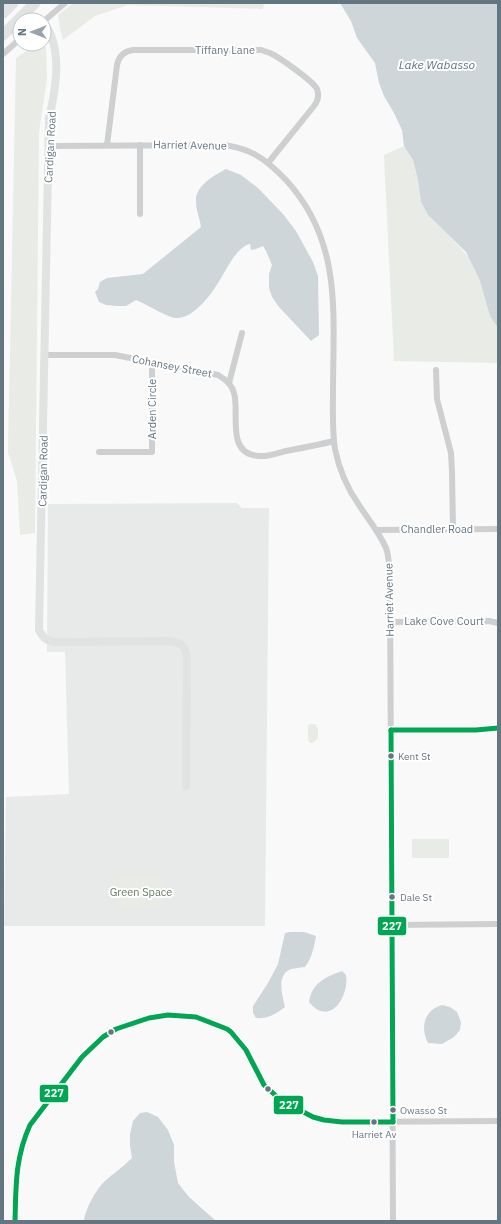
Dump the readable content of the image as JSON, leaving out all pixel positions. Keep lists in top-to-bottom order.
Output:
{
  "streets": {
    "street": [
      "Tiffany Lane",
      "Harriet Avenue",
      "Cardigan Road",
      "Cohansey Street",
      "Arden Circle",
      "Chandler Road",
      "Lake Cove Court"
    ]
  },
  "crossings": [
    ["Tiffany Lane", "Harriet Avenue"],
    ["Harriet Avenue", "Cardigan Road"],
    ["Harriet Avenue", "Chandler Road"],
    ["Harriet Avenue", "Lake Cove Court"],
    ["Cardigan Road", "Cohansey Street"],
    ["Cohansey Street", "Arden Circle"]
  ],
  "water": ["Lake Wabasso"],
  "parks": ["Green Space"],
  "places": [
    "Kent St",
    "Dale St",
    "Owasso St",
    "Harriet Av"
  ],
  "lines": ["transit line 227"],
  "north": "left"
}
